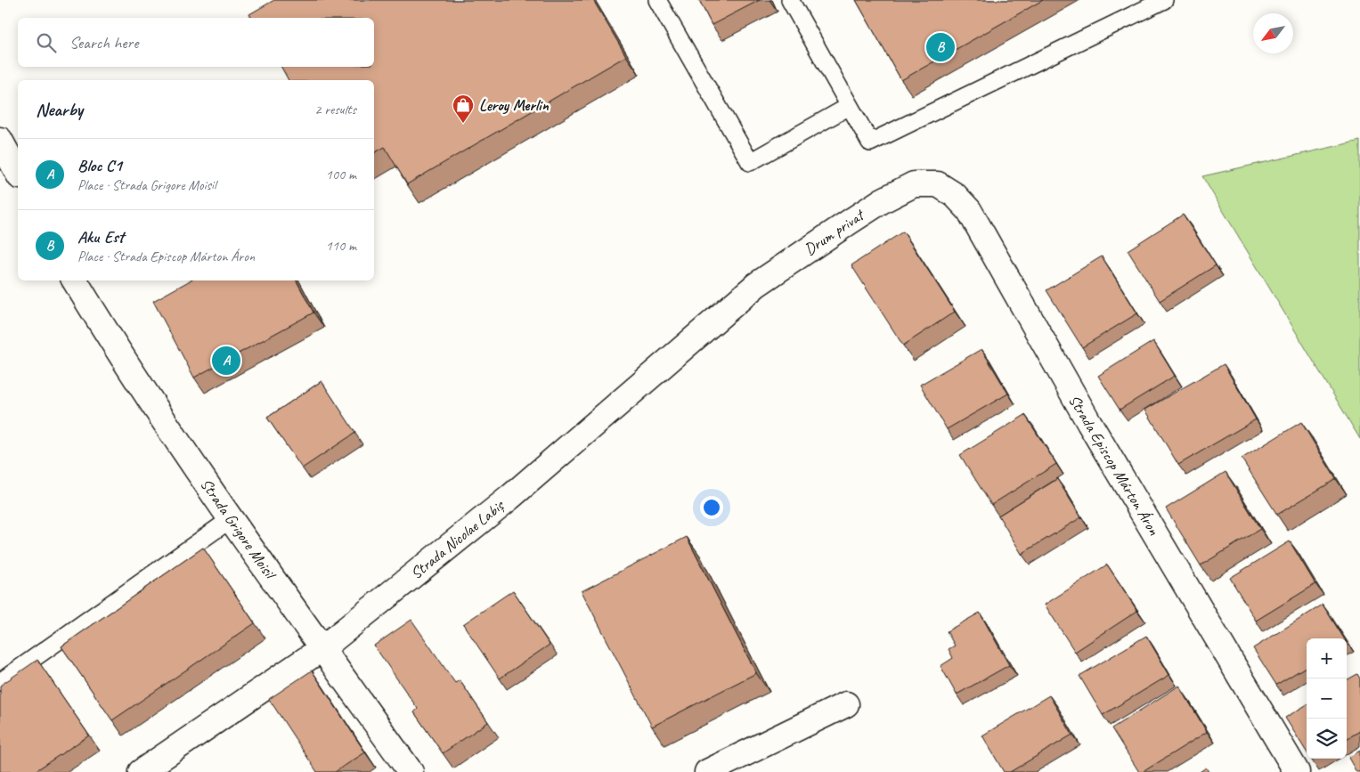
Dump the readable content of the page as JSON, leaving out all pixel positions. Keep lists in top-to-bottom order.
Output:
{
  "streets": {
    "street": [
      "Drum privat",
      "Strada Episcop Márton Áron",
      "Strada Grigore Moisil",
      "Strada Nicolae Labiș"
    ]
  },
  "crossings": [
    ["Drum privat", "Strada Episcop Márton Áron"],
    ["Drum privat", "Strada Nicolae Labiș"],
    ["Strada Grigore Moisil", "Strada Nicolae Labiș"]
  ],
  "places": {
    "shop": ["Leroy Merlin"]
  },
  "north": "bottom left",
  "page": {
    "search": "Search here",
    "pins": ["B", "A"],
    "heading": ["Nearby", "2 results"],
    "list": [
      {
        "mark": "A",
        "name": "Bloc C1",
        "note": "Place · Strada Grigore Moisil",
        "value": "100 m"
      },
      {
        "mark": "B",
        "name": "Aku Est",
        "note": "Place · Strada Episcop Márton Áron",
        "value": "110 m"
      }
    ],
    "map_buttons": ["+", "−"]
  }
}
